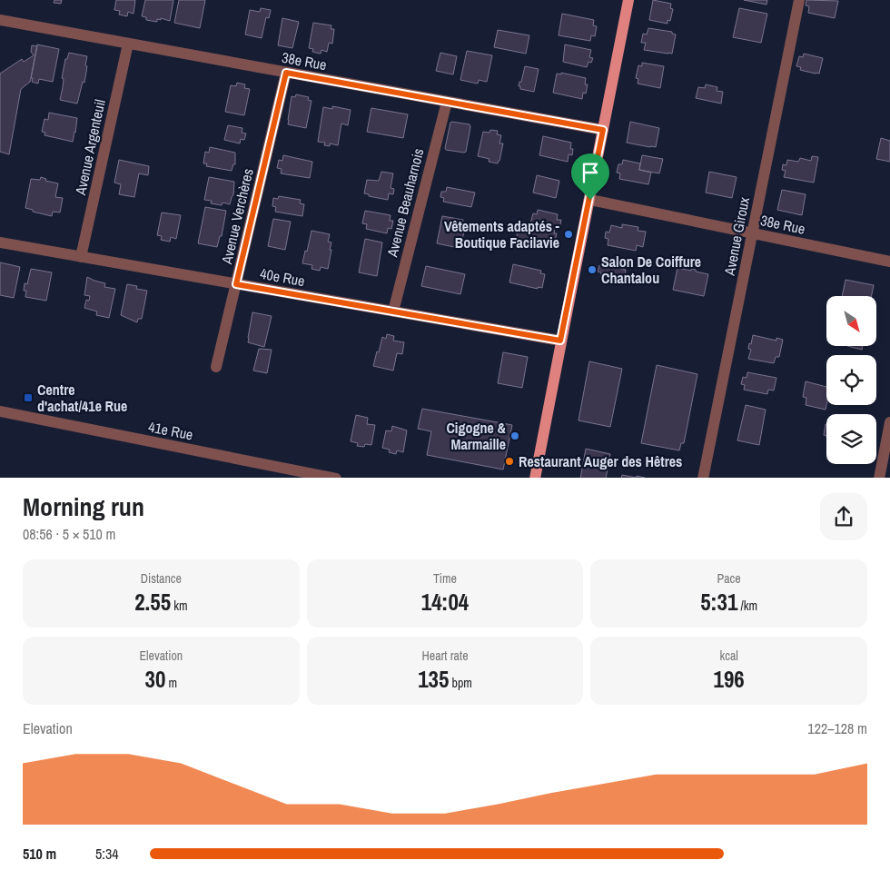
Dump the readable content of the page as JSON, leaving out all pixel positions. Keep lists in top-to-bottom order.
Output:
{
  "streets": {
    "street": [
      "38e Rue",
      "Avenue Argenteuil",
      "Avenue Beauharnois",
      "Avenue Verchères",
      "Avenue Giroux",
      "40e Rue",
      "41e Rue"
    ]
  },
  "crossings": [
    ["38e Rue", "Avenue Argenteuil"],
    ["38e Rue", "Avenue Beauharnois"],
    ["38e Rue", "Avenue Verchères"],
    ["38e Rue", "Avenue Giroux"],
    ["Avenue Argenteuil", "40e Rue"],
    ["Avenue Beauharnois", "40e Rue"],
    ["Avenue Verchères", "40e Rue"]
  ],
  "places": {
    "other": [
      "Vêtements adaptés - Boutique Facilavie",
      "Salon De Coiffure Chantalou",
      "Cigogne & Marmaille",
      "Restaurant Auger des Hêtres"
    ],
    "transit": ["Centre d'achat/41e Rue"]
  },
  "north": "bottom right",
  "page": {
    "heading": ["Morning run", "08:56 · 5 × 510 m"],
    "stats": [
      ["Distance", "2.55 km"],
      ["Time", "14:04"],
      ["Pace", "5:31 /km"],
      ["Elevation", "30 m"],
      ["Heart rate", "135 bpm"],
      ["kcal", "196"]
    ],
    "chart": ["Elevation", "122–128 m"],
    "list": [
      {
        "name": "510 m",
        "note": "5:34"
      }
    ]
  }
}
